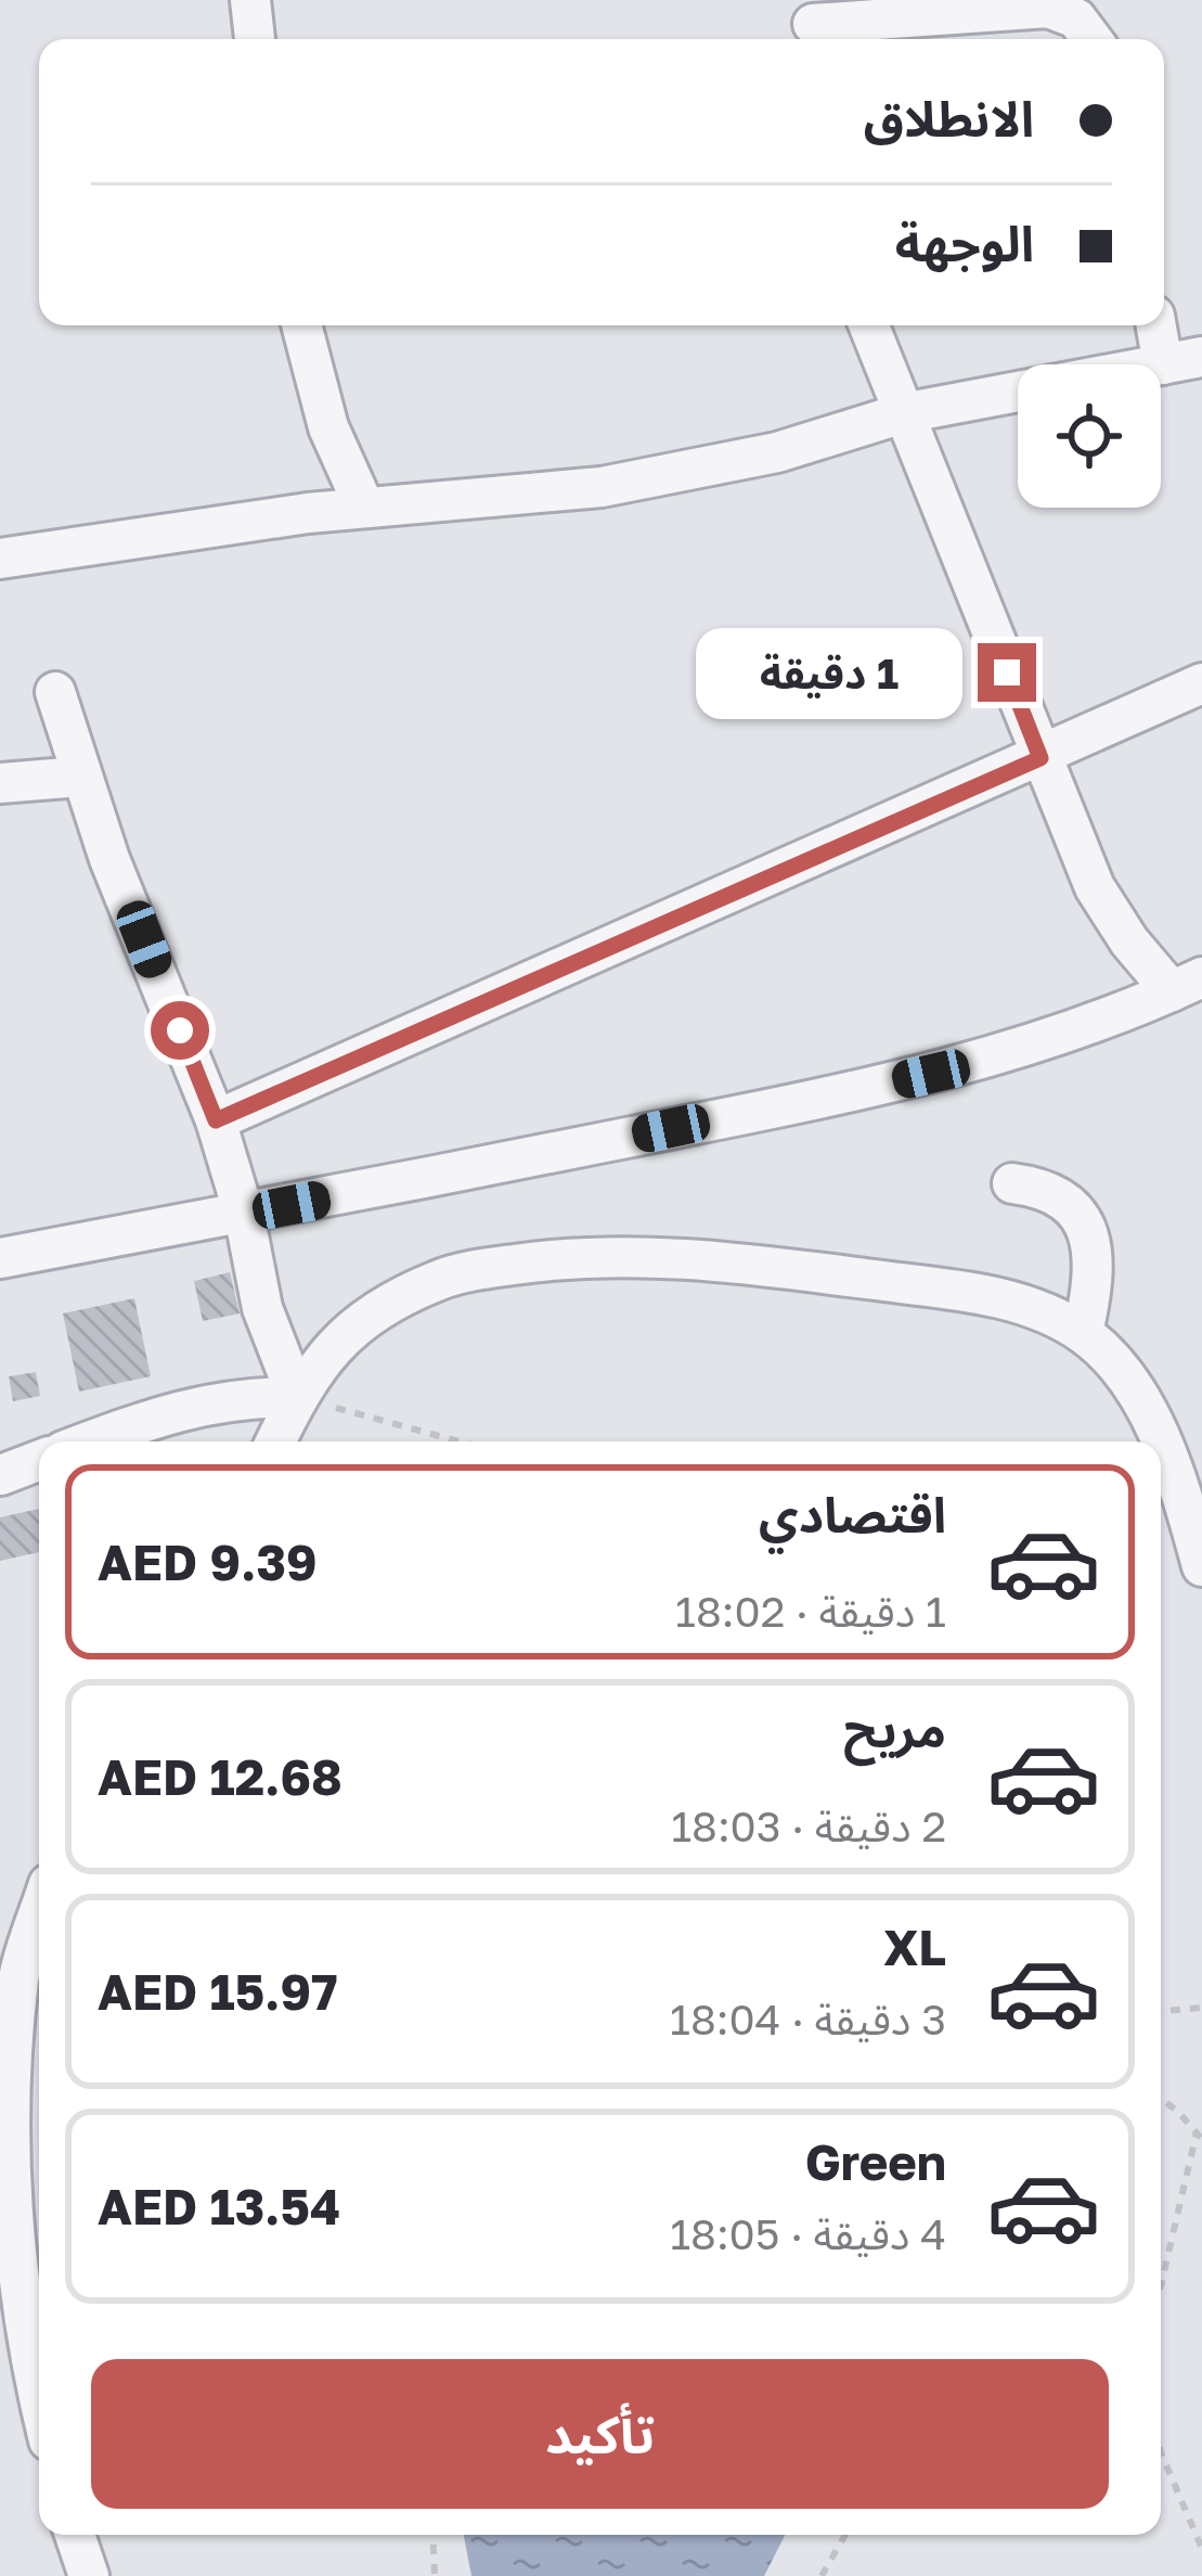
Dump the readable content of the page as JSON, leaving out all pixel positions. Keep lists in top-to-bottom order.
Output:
{
  "page": {
    "banner": ["الانطلاق", "الوجهة"],
    "bubble": "1 دقيقة",
    "list": [
      {
        "name": "اقتصادي",
        "note": "1 دقيقة · 18:02",
        "value": "AED 9.39"
      },
      {
        "name": "مريح",
        "note": "2 دقيقة · 18:03",
        "value": "AED 12.68"
      },
      {
        "name": "XL",
        "note": "3 دقيقة · 18:04",
        "value": "AED 15.97"
      },
      {
        "name": "Green",
        "note": "4 دقيقة · 18:05",
        "value": "AED 13.54"
      }
    ],
    "buttons": "تأكيد"
  }
}
